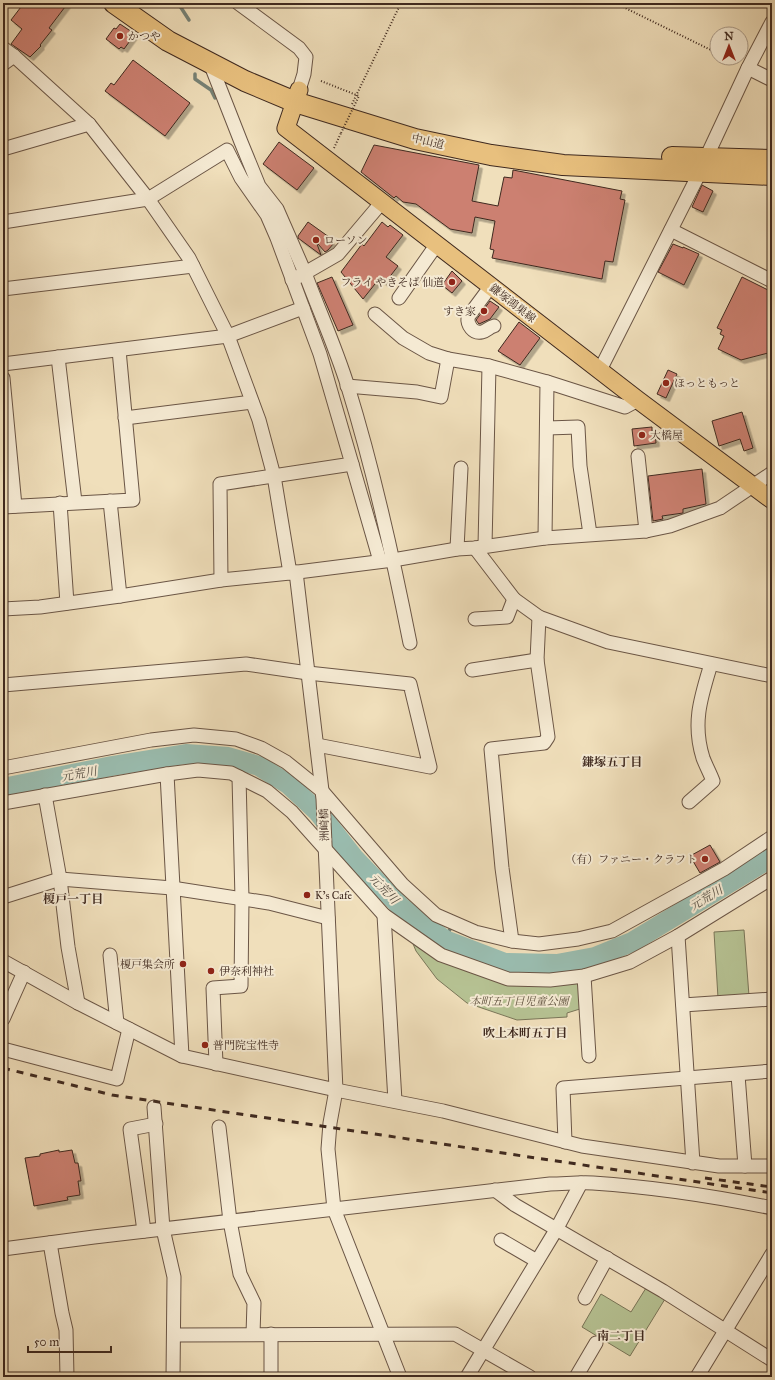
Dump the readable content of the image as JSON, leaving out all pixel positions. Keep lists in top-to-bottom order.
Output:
{
  "streets": {
    "highway": ["中山道"],
    "main road": ["鎌塚鴻巣線"],
    "street": ["洲崎橋"]
  },
  "crossings": [
    ["中山道", "鎌塚鴻巣線"]
  ],
  "districts": [
    "鎌塚五丁目",
    "榎戸一丁目",
    "吹上本町五丁目",
    "南二丁目"
  ],
  "water": ["元荒川"],
  "parks": ["本町五丁目児童公園"],
  "places": [
    "かつや",
    "ローソン",
    "フライ やきそば 仙道",
    "すき家",
    "ほっともっと",
    "大橋屋",
    "（有）ファニー・クラフト",
    "K's Cafe",
    "榎戸集会所",
    "伊奈利神社",
    "普門院宝性寺"
  ],
  "scale_bar": "50 m",
  "north": "top"
}
